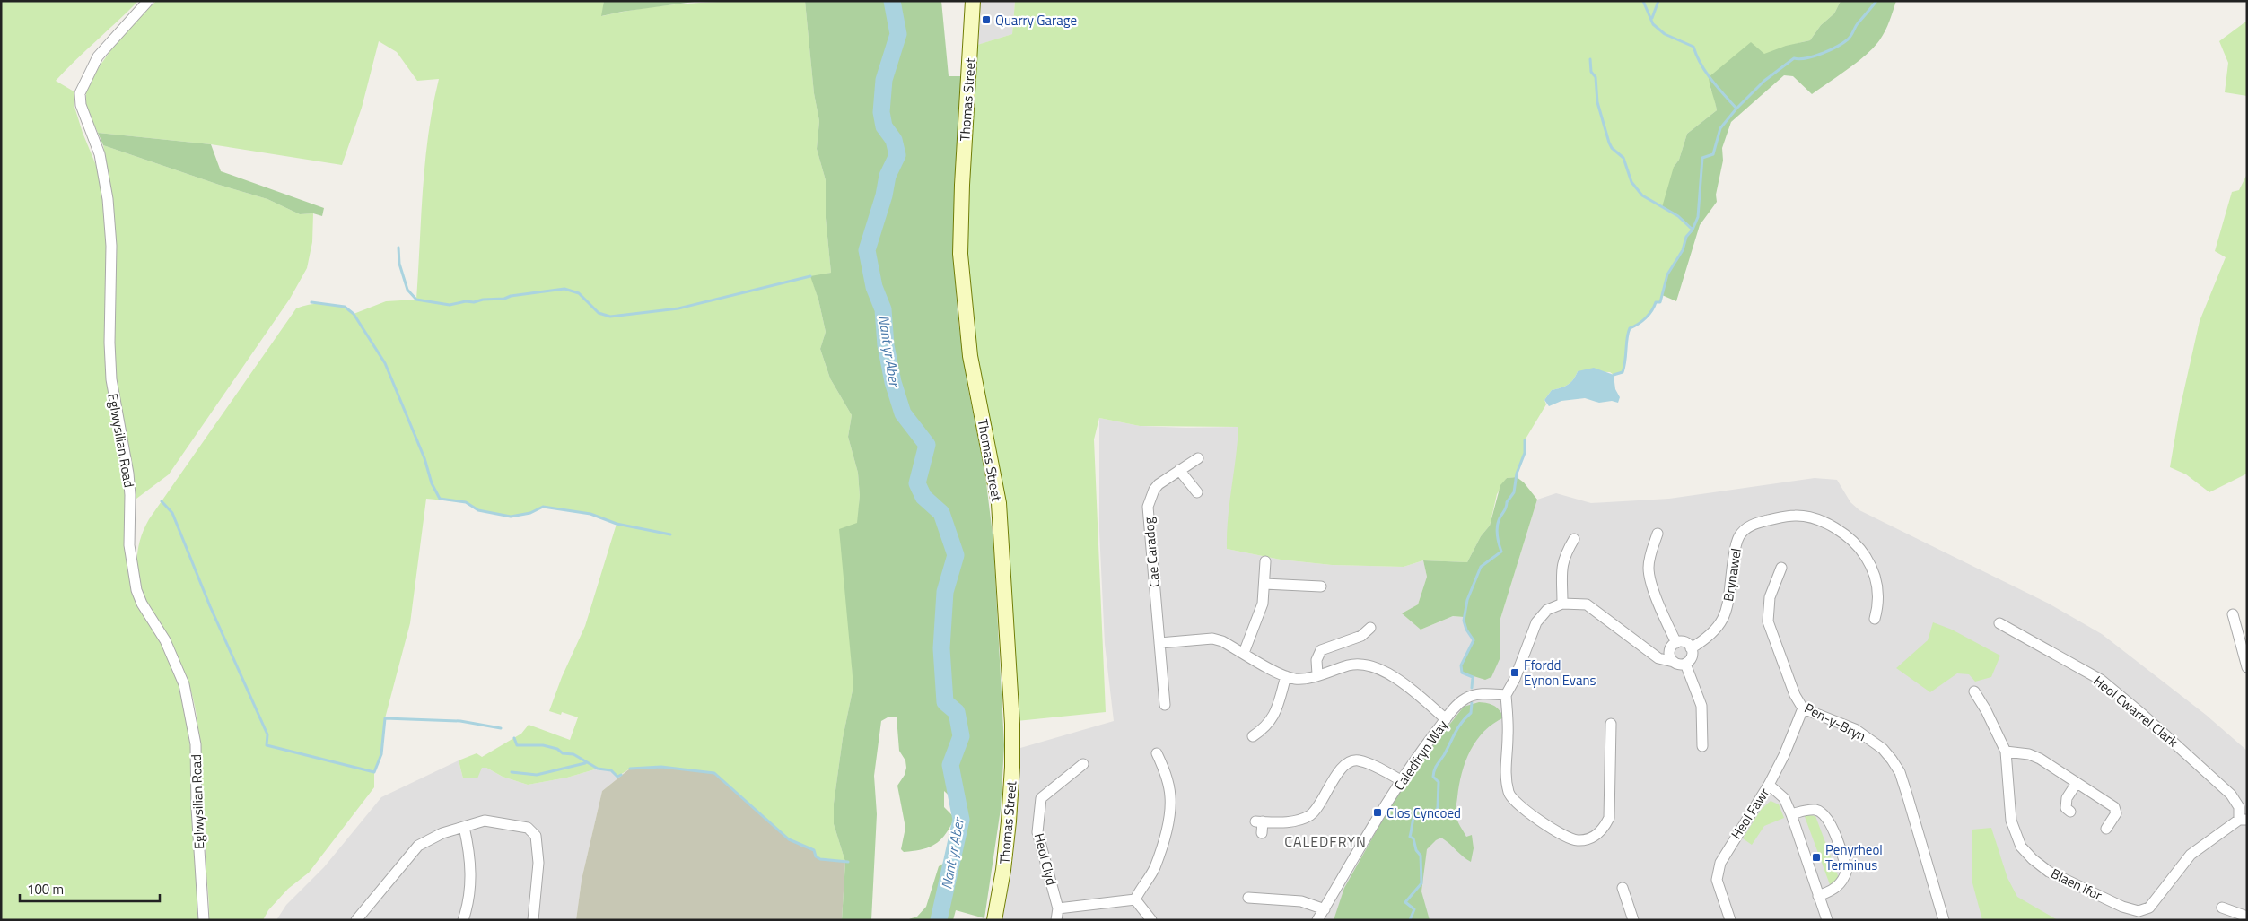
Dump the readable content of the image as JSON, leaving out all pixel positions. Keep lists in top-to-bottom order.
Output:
{
  "streets": {
    "main road": ["Thomas Street"],
    "street": [
      "Eglwysilian Road",
      "Cae Caradog",
      "Brynawel",
      "Heol Cwarrel Clark",
      "Pen-y-Bryn",
      "Caledfryn Way",
      "Heol Fawr",
      "Heol Clyd",
      "Blaen Ifor"
    ]
  },
  "crossings": [
    ["Heol Cwarrel Clark", "Blaen Ifor"],
    ["Pen-y-Bryn", "Heol Fawr"]
  ],
  "districts": ["CALEDFRYN"],
  "water": ["Nant yr Aber"],
  "places": {
    "transit": [
      "Quarry Garage",
      "Ffordd Eynon Evans",
      "Clos Cyncoed",
      "Penyrheol Terminus"
    ]
  },
  "scale_bar": "100 m"
}
